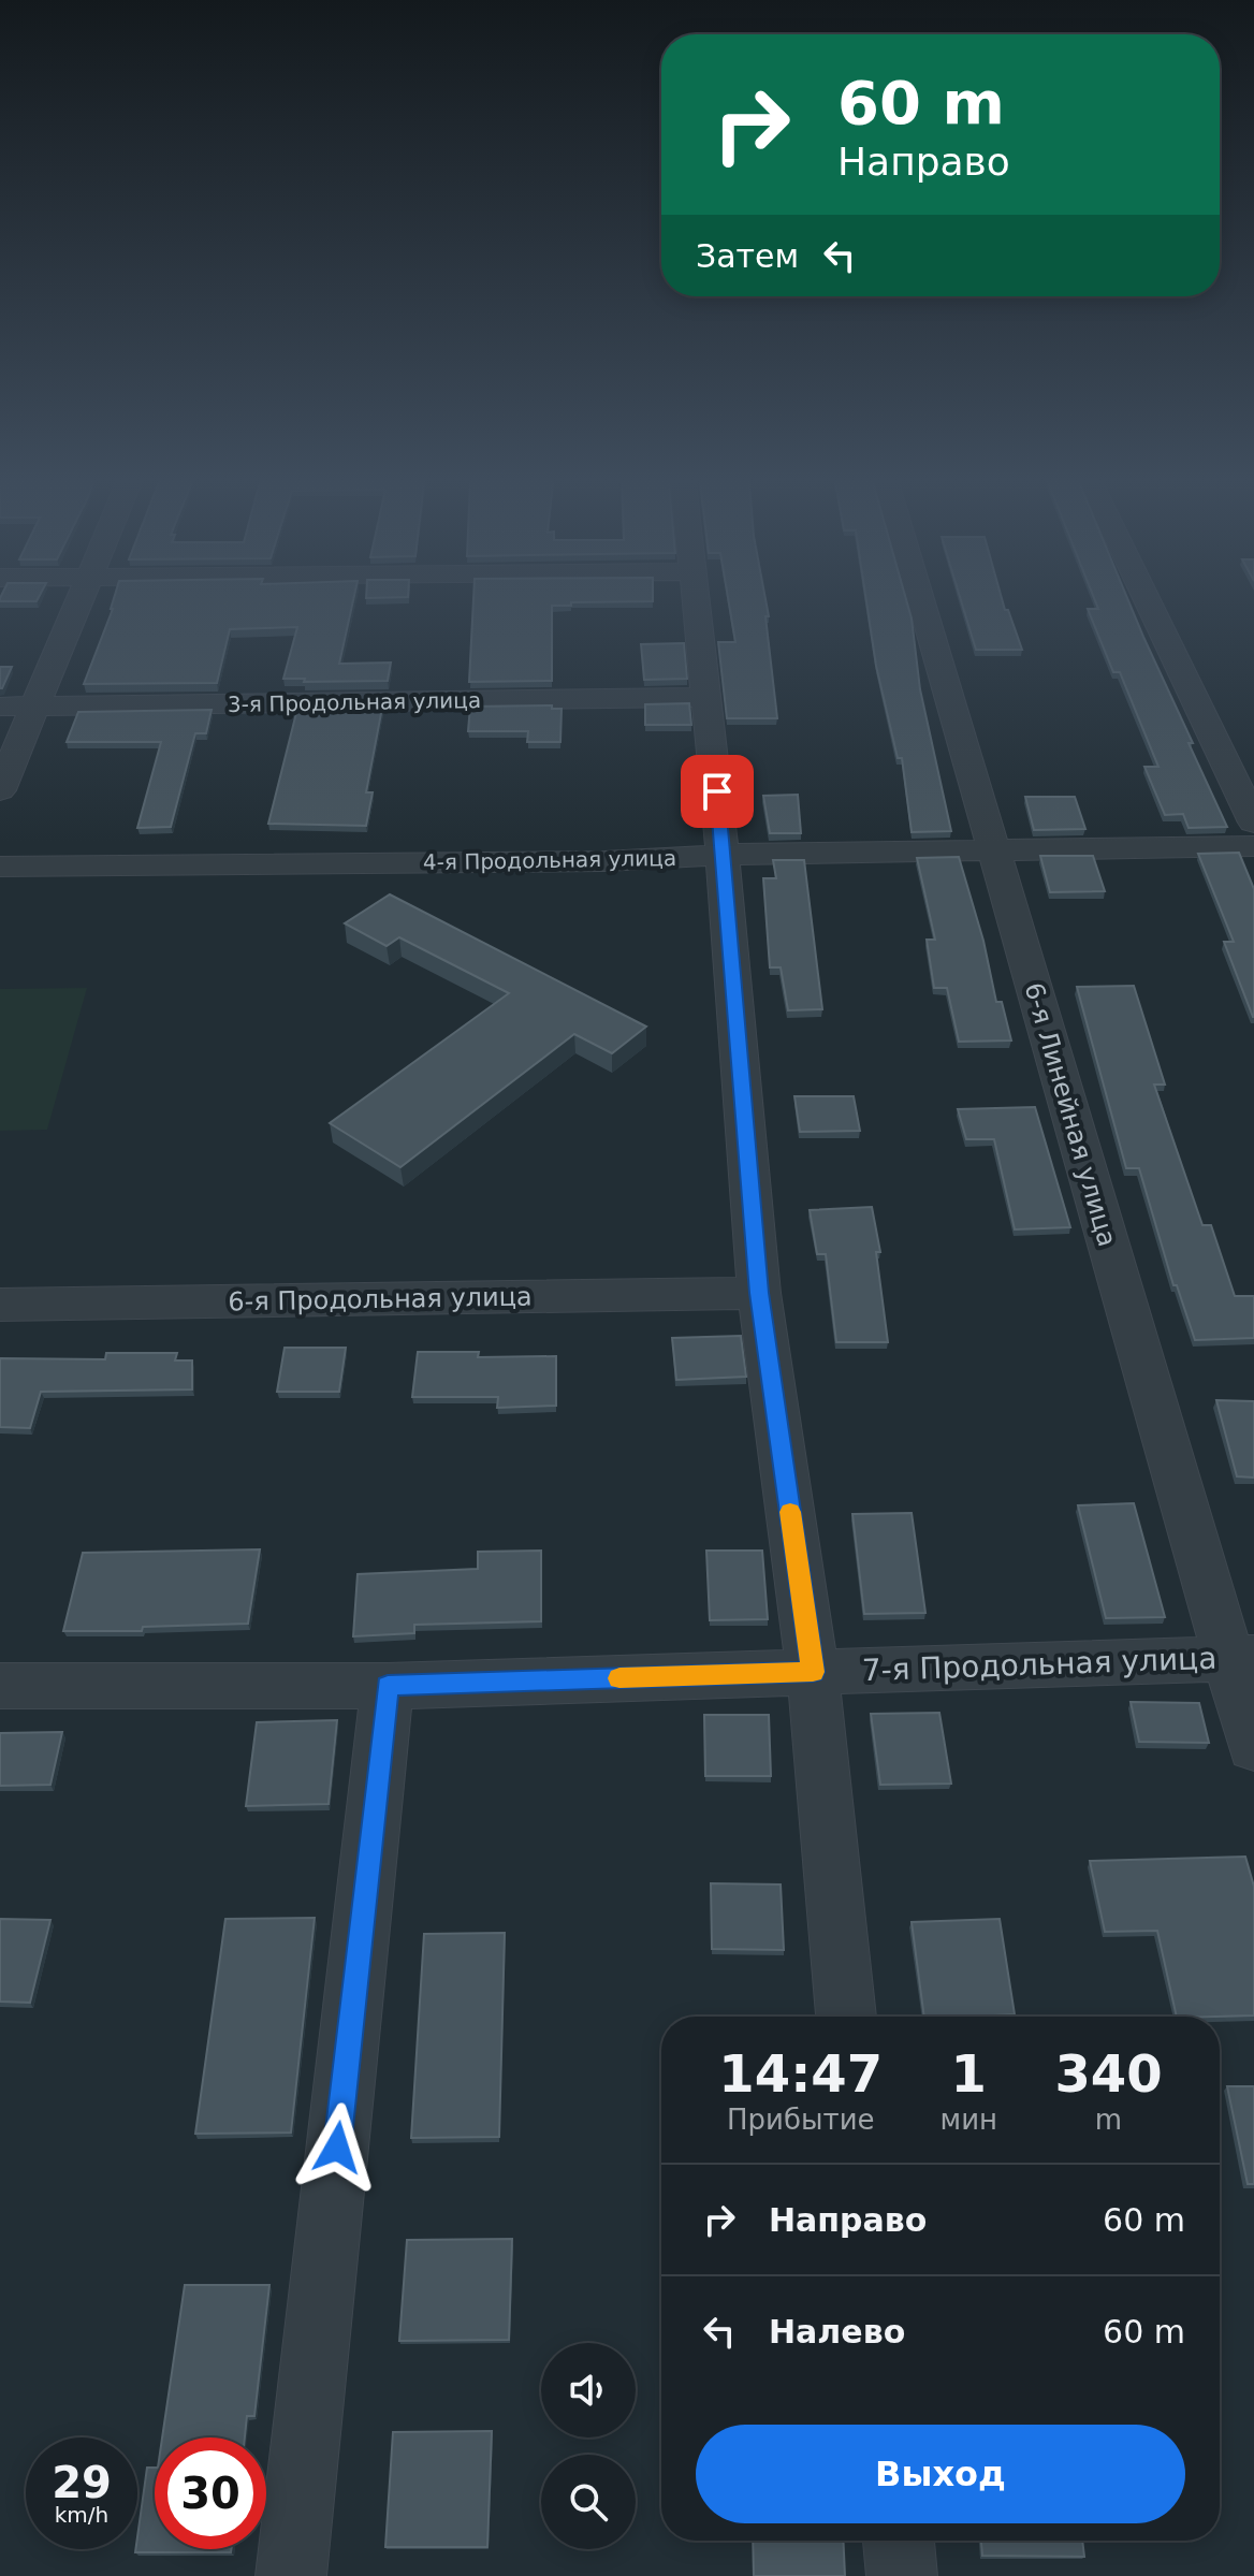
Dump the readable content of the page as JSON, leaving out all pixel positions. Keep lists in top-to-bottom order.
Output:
{
  "streets": {
    "street": [
      "3-я Продольная улица",
      "4-я Продольная улица",
      "6-я Линейная улица",
      "6-я Продольная улица",
      "7-я Продольная улица"
    ]
  },
  "crossings": [
    ["4-я Продольная улица", "6-я Линейная улица"],
    ["6-я Линейная улица", "7-я Продольная улица"]
  ],
  "page": {
    "turn": ["60 m", "Направо"],
    "then": "Затем",
    "eta": [
      "14:47",
      "Прибытие",
      "1",
      "мин",
      "340",
      "m"
    ],
    "list": [
      {
        "name": "Направо",
        "value": "60 m"
      },
      {
        "name": "Налево",
        "value": "60 m"
      }
    ],
    "buttons": "Выход",
    "speed": "29 km/h",
    "limit": "30"
  }
}
